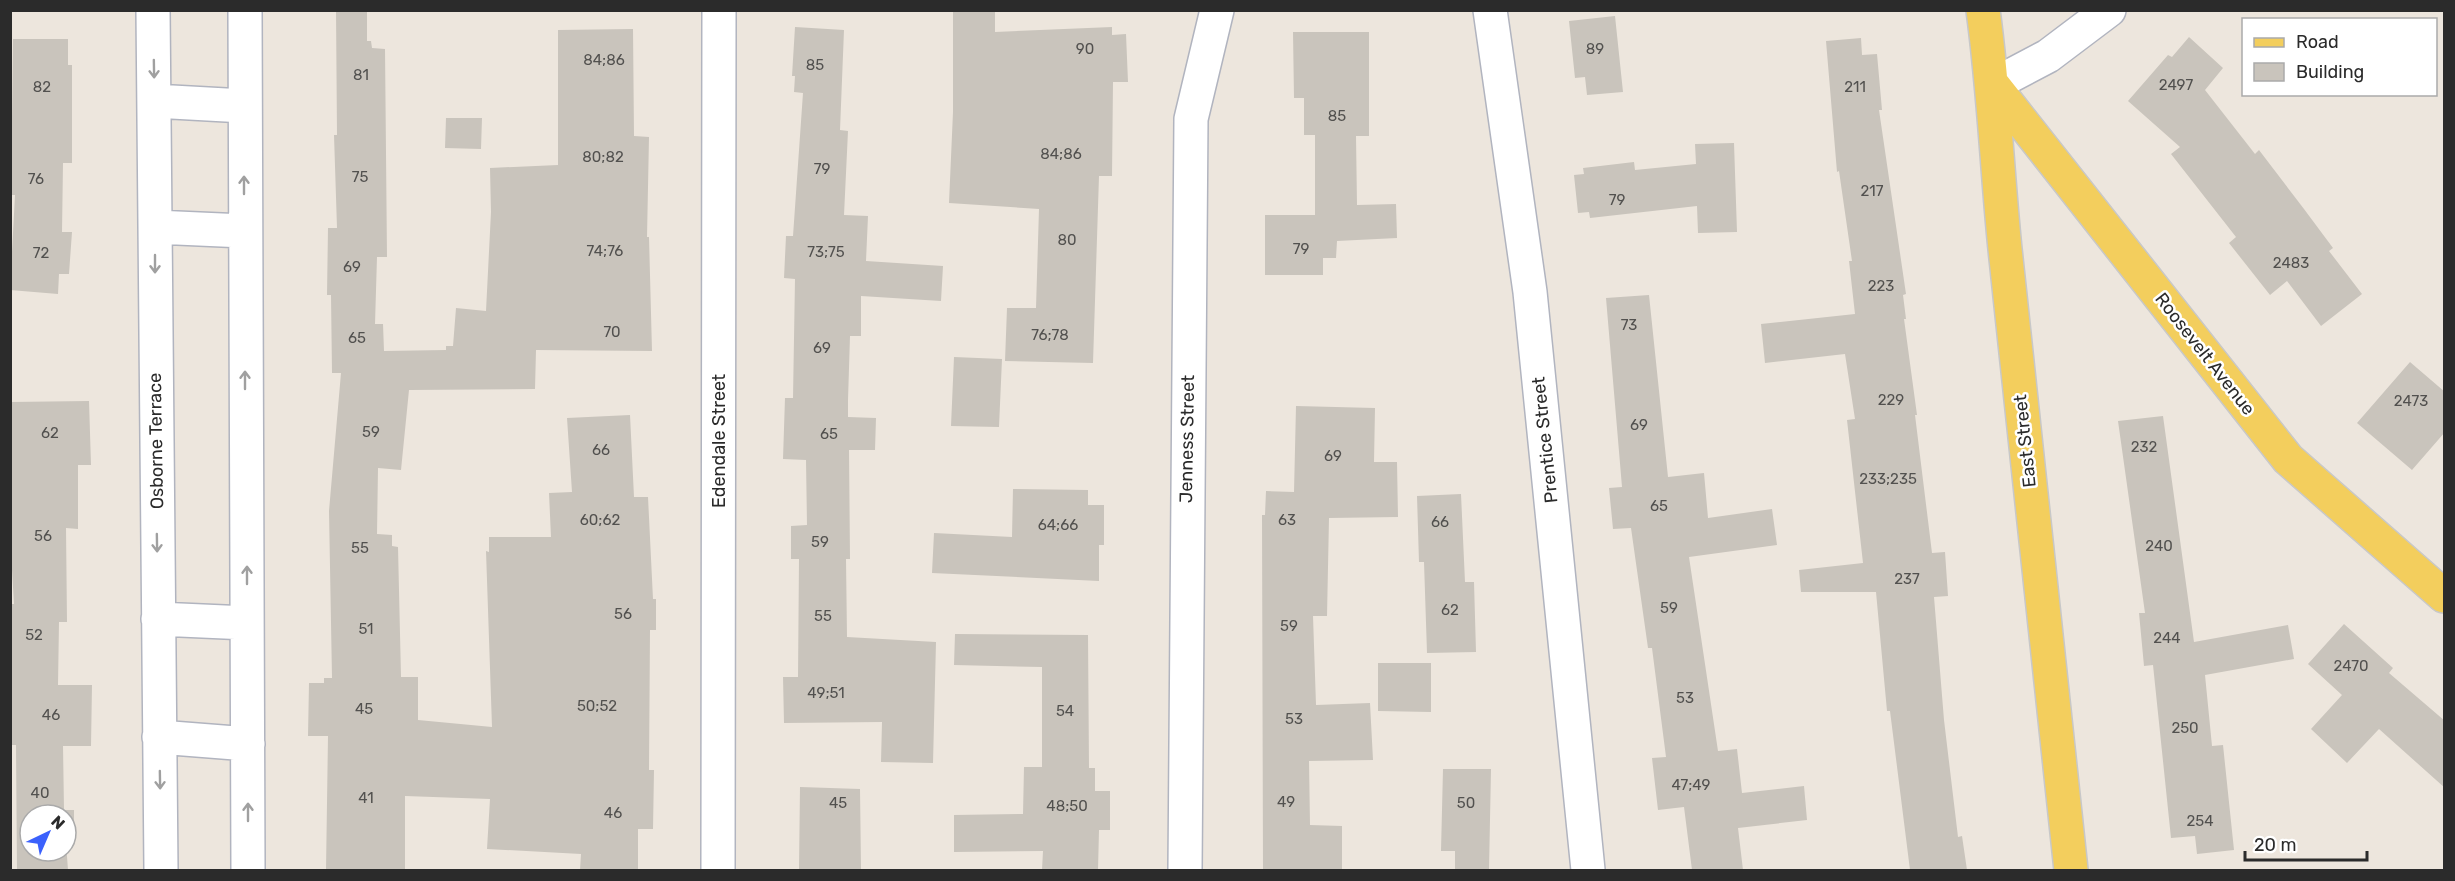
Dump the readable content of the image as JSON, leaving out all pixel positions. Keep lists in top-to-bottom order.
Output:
{
  "streets": {
    "main road": ["Roosevelt Avenue", "East Street"],
    "street": [
      "Jenness Street",
      "Prentice Street",
      "Osborne Terrace",
      "Edendale Street"
    ]
  },
  "crossings": [
    ["Roosevelt Avenue", "East Street"]
  ],
  "house_numbers": [
    "90",
    "89",
    "84;86",
    "85",
    "81",
    "2497",
    "82",
    "211",
    "85",
    "84;86",
    "80;82",
    "79",
    "75",
    "76",
    "217",
    "79",
    "80",
    "79",
    "74;76",
    "73;75",
    "72",
    "2483",
    "69",
    "223",
    "73",
    "70",
    "76;78",
    "65",
    "69",
    "229",
    "2473",
    "69",
    "59",
    "62",
    "65",
    "232",
    "66",
    "69",
    "233;235",
    "65",
    "60;62",
    "63",
    "66",
    "64;66",
    "56",
    "59",
    "240",
    "55",
    "237",
    "59",
    "62",
    "56",
    "55",
    "59",
    "51",
    "52",
    "244",
    "2470",
    "49;51",
    "53",
    "50;52",
    "45",
    "54",
    "46",
    "53",
    "250",
    "47;49",
    "40",
    "41",
    "49",
    "45",
    "50",
    "48;50",
    "46",
    "254"
  ],
  "legend": ["Road", "Building"],
  "scale_bar": "20 m",
  "north": "top right"
}
